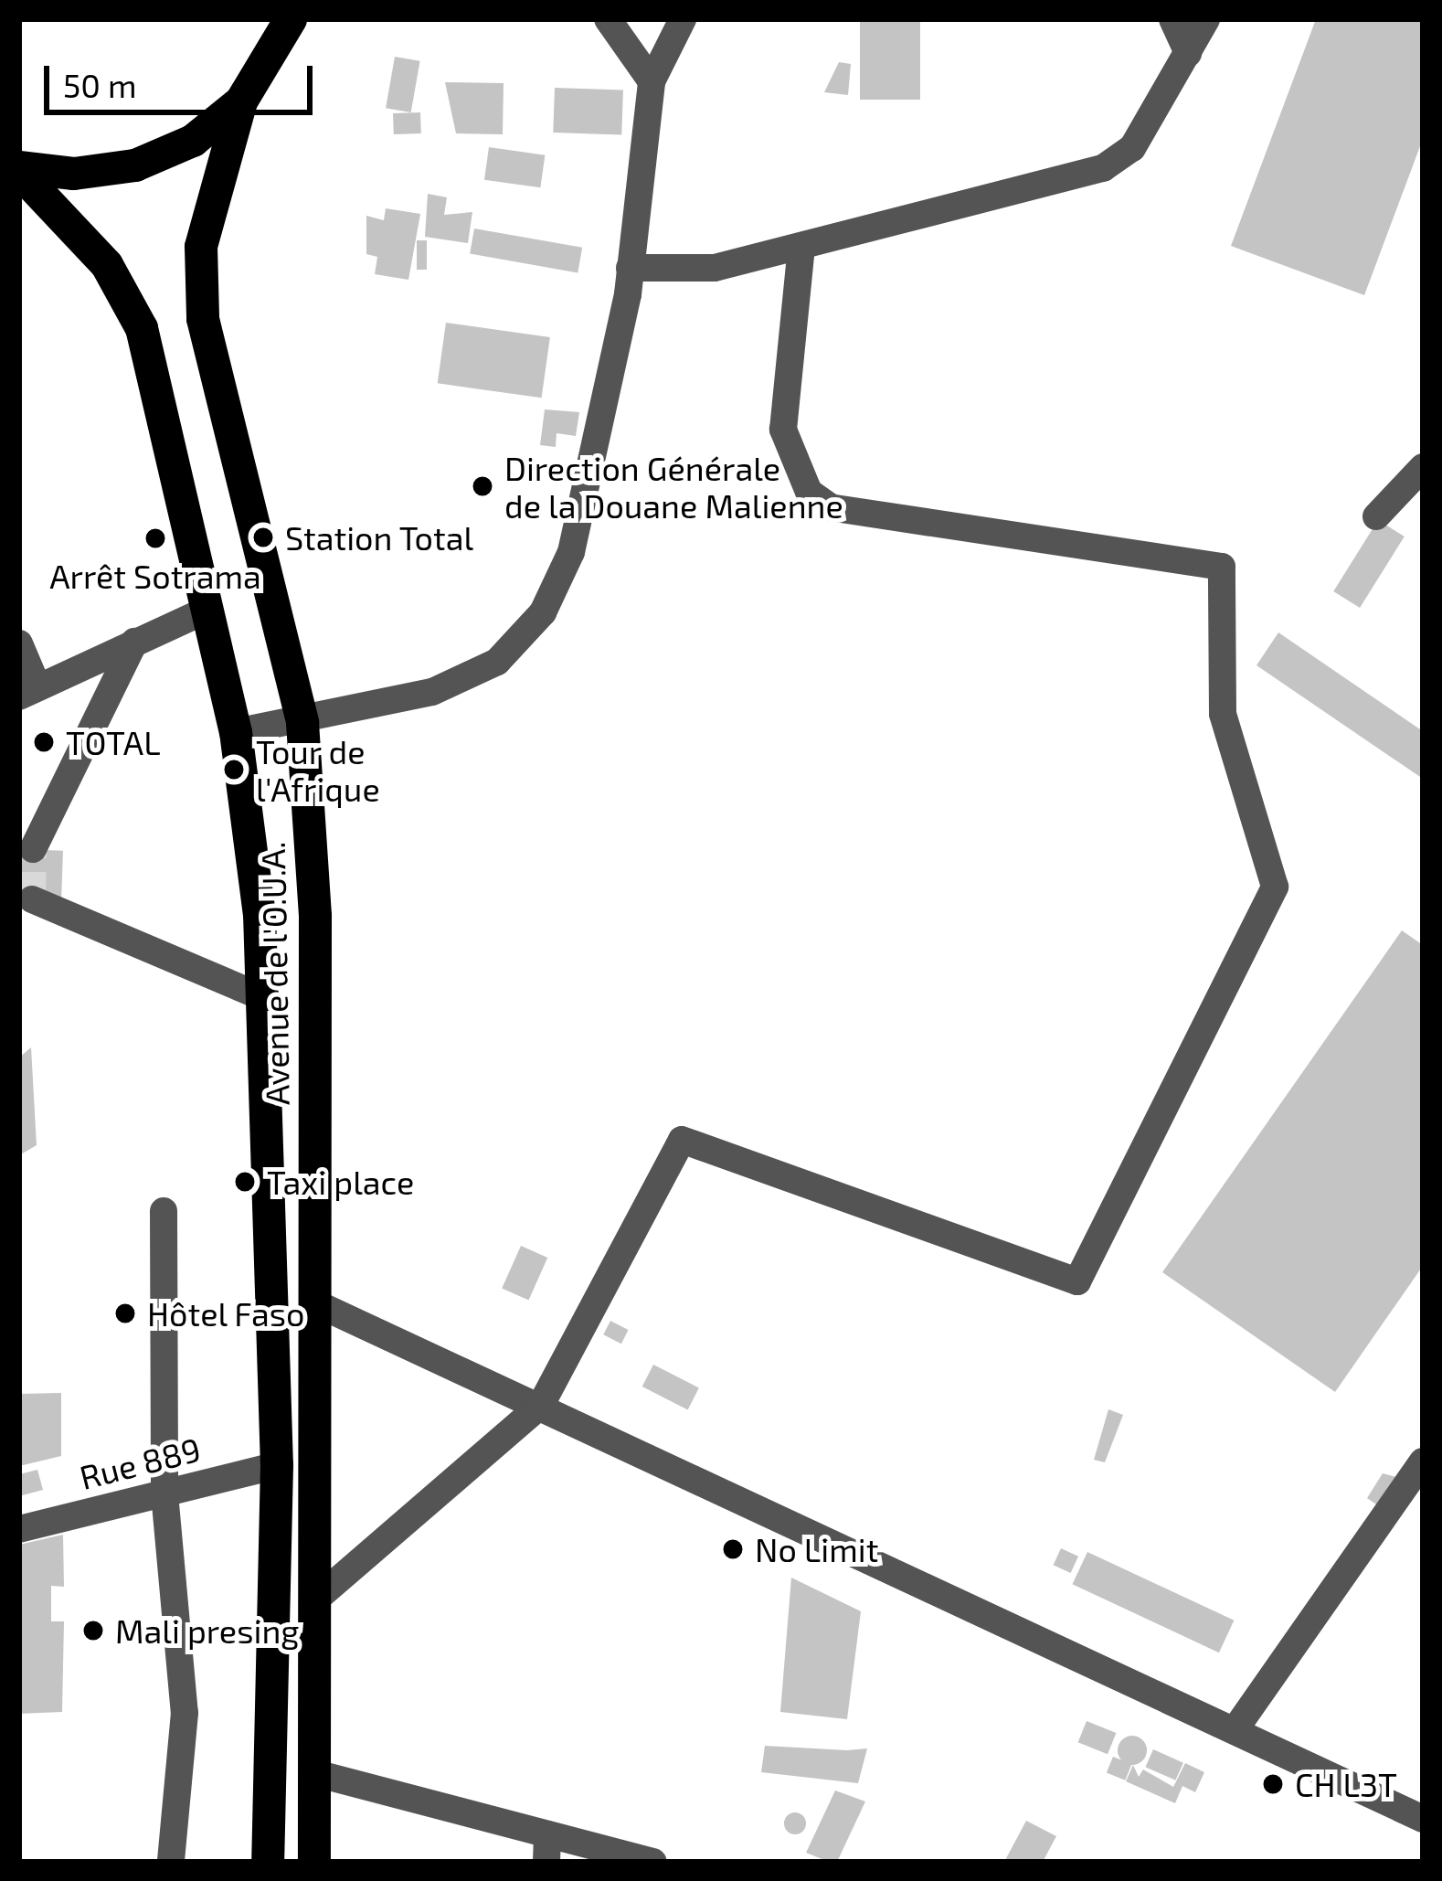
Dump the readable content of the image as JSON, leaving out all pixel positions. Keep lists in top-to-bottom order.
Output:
{
  "streets": {
    "highway": ["Avenue de l'O.U.A."],
    "street": ["Rue 889"]
  },
  "crossings": [
    ["Avenue de l'O.U.A.", "Rue 889"]
  ],
  "places": [
    "Direction Générale de la Douane Malienne",
    "Station Total",
    "Arrêt Sotrama",
    "TOTAL",
    "Tour de l'Afrique",
    "Taxi place",
    "Hôtel Faso",
    "No Limit",
    "Mali presing",
    "CH L3T"
  ],
  "scale_bar": "50 m"
}
